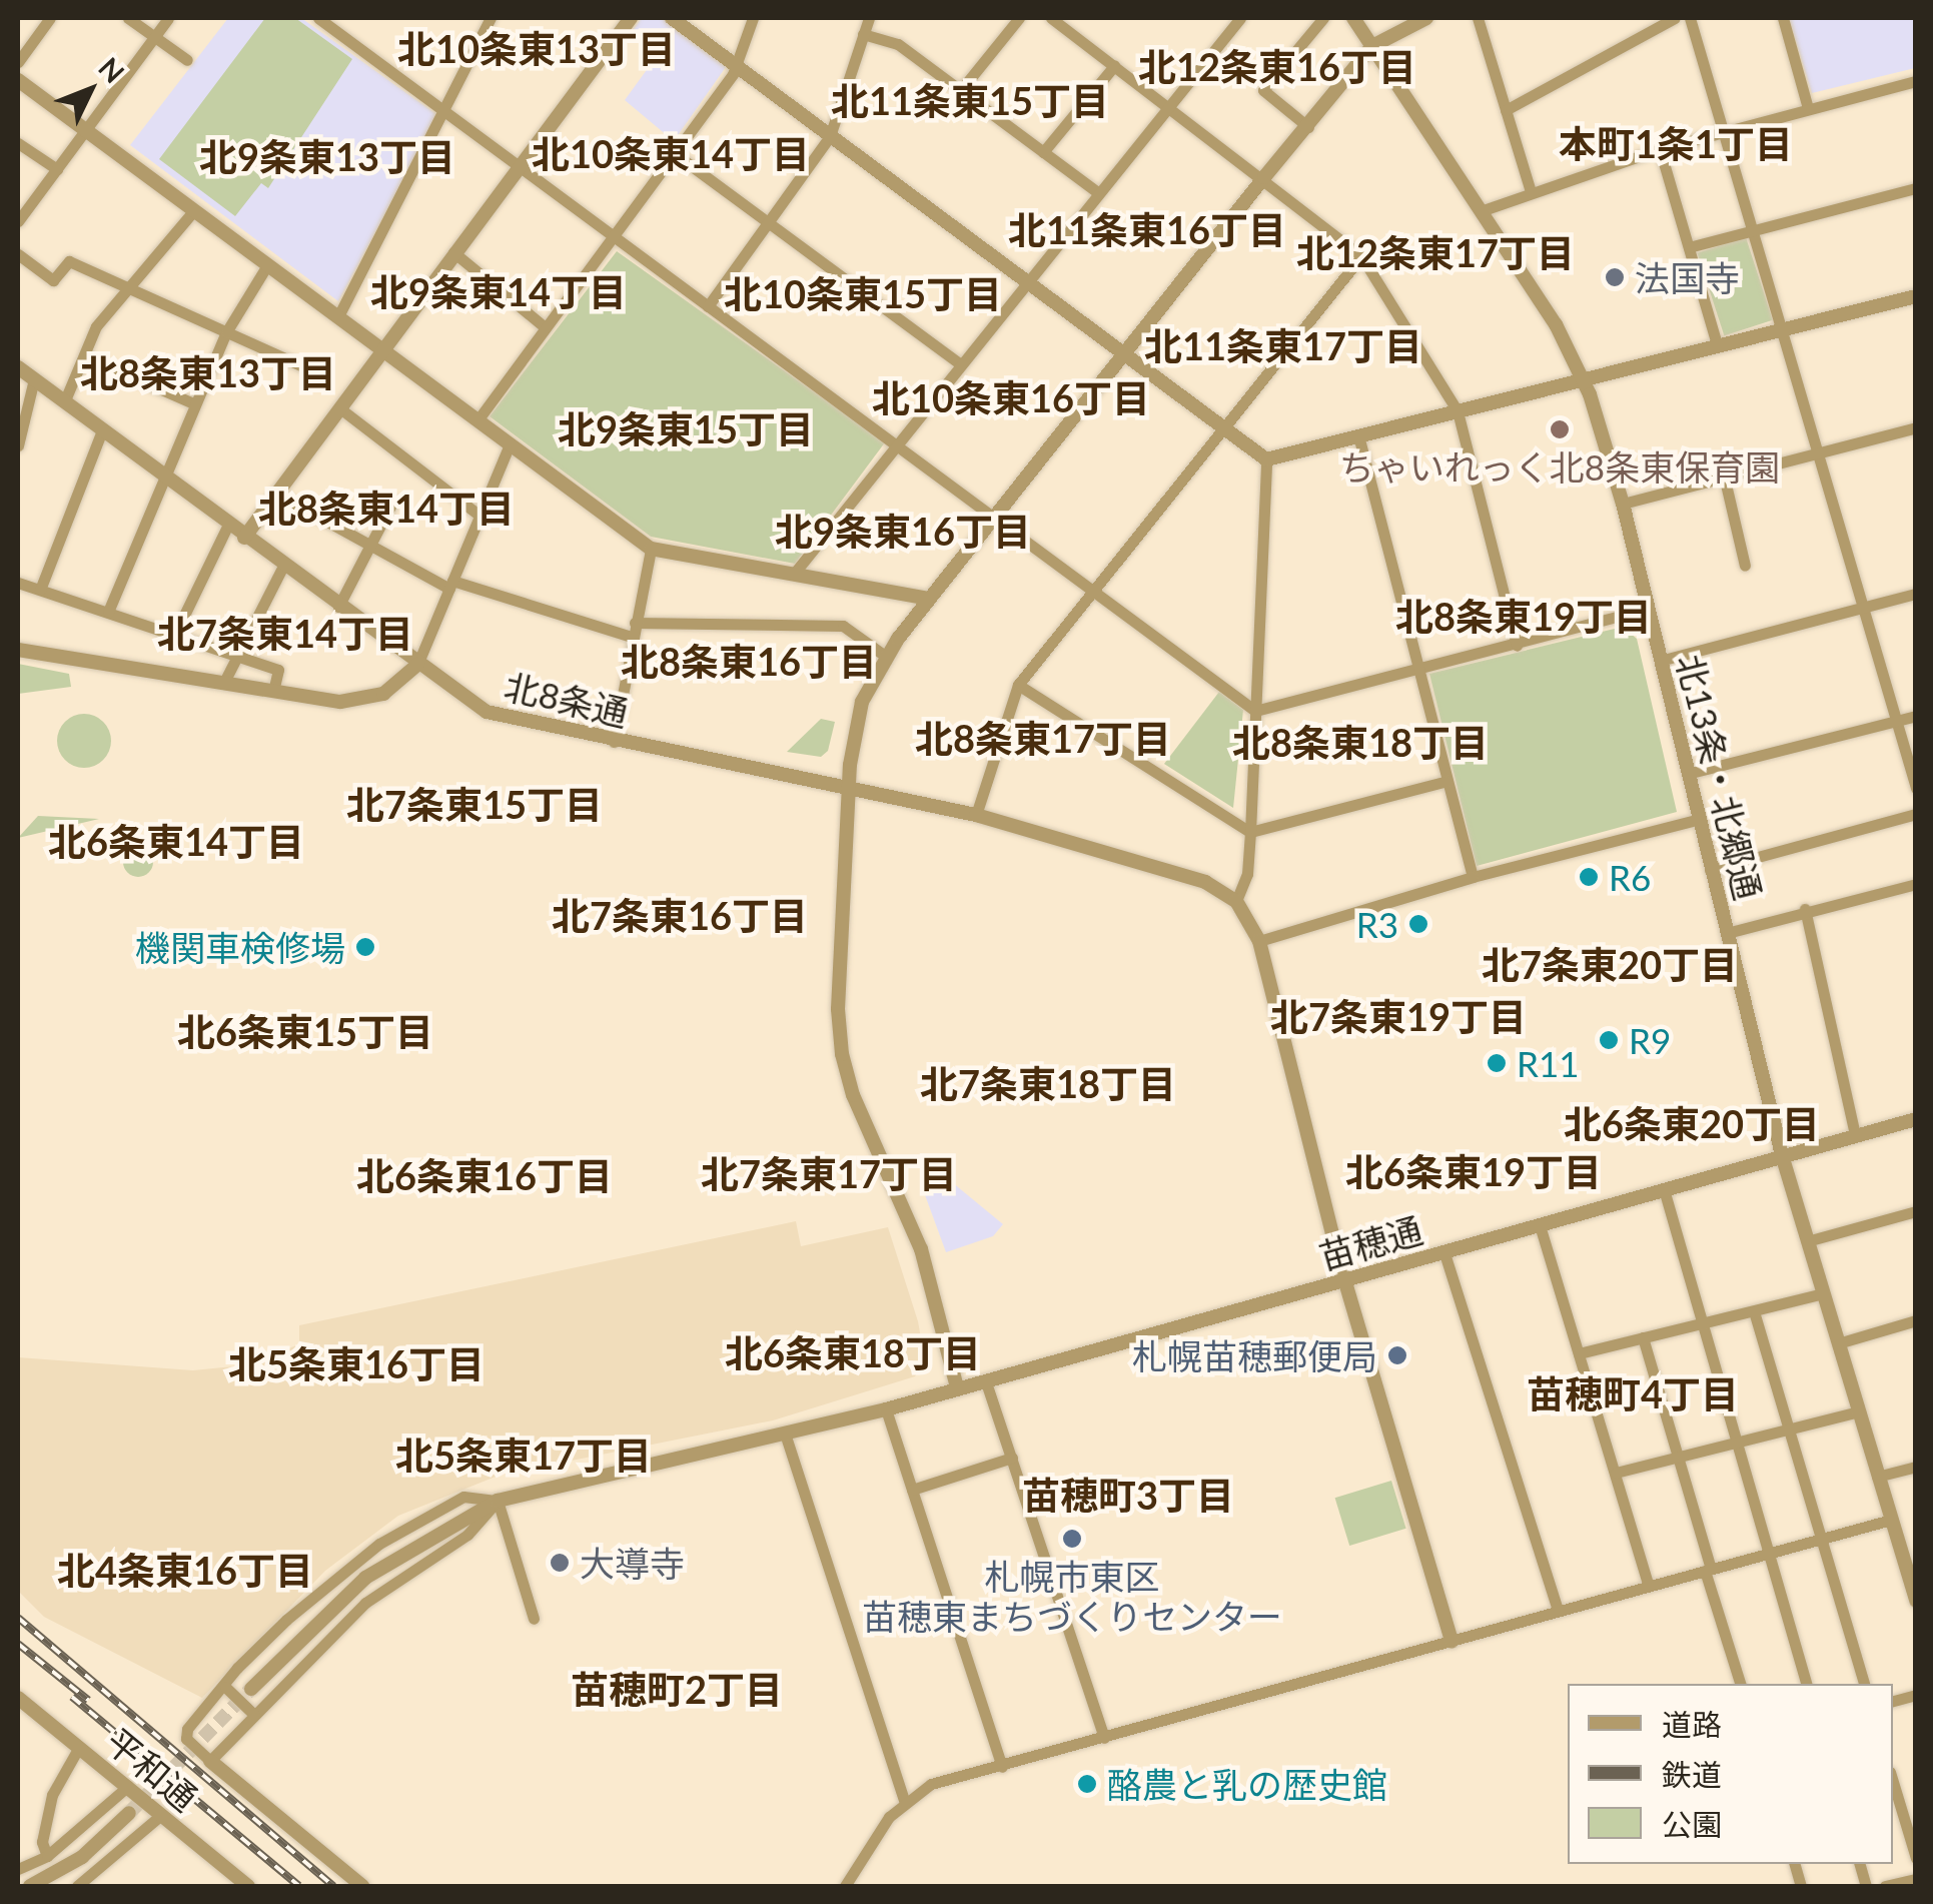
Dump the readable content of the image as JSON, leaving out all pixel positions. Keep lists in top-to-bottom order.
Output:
{
  "streets": {
    "street": [
      "北8条通",
      "北13条・北郷通",
      "苗穂通",
      "平和通"
    ]
  },
  "crossings": [
    ["北13条・北郷通", "苗穂通"]
  ],
  "districts": [
    "北10条東13丁目",
    "北12条東16丁目",
    "北11条東15丁目",
    "本町1条1丁目",
    "北10条東14丁目",
    "北9条東13丁目",
    "北11条東16丁目",
    "北12条東17丁目",
    "北9条東14丁目",
    "北10条東15丁目",
    "北11条東17丁目",
    "北8条東13丁目",
    "北10条東16丁目",
    "北9条東15丁目",
    "北8条東14丁目",
    "北9条東16丁目",
    "北8条東19丁目",
    "北7条東14丁目",
    "北8条東16丁目",
    "北8条東17丁目",
    "北8条東18丁目",
    "北7条東15丁目",
    "北6条東14丁目",
    "北7条東16丁目",
    "北7条東20丁目",
    "北7条東19丁目",
    "北6条東15丁目",
    "北7条東18丁目",
    "北6条東20丁目",
    "北6条東19丁目",
    "北7条東17丁目",
    "北6条東16丁目",
    "北6条東18丁目",
    "北5条東16丁目",
    "苗穂町4丁目",
    "北5条東17丁目",
    "苗穂町3丁目",
    "北4条東16丁目",
    "苗穂町2丁目"
  ],
  "places": [
    "法国寺",
    "ちゃいれっく北8条東保育園",
    "R6",
    "R3",
    "機関車検修場",
    "R9",
    "R11",
    "札幌苗穂郵便局",
    "札幌市東区 苗穂東まちづくりセンター",
    "大導寺",
    "酪農と乳の歴史館"
  ],
  "legend": ["道路", "鉄道", "公園"],
  "north": "top right"
}
